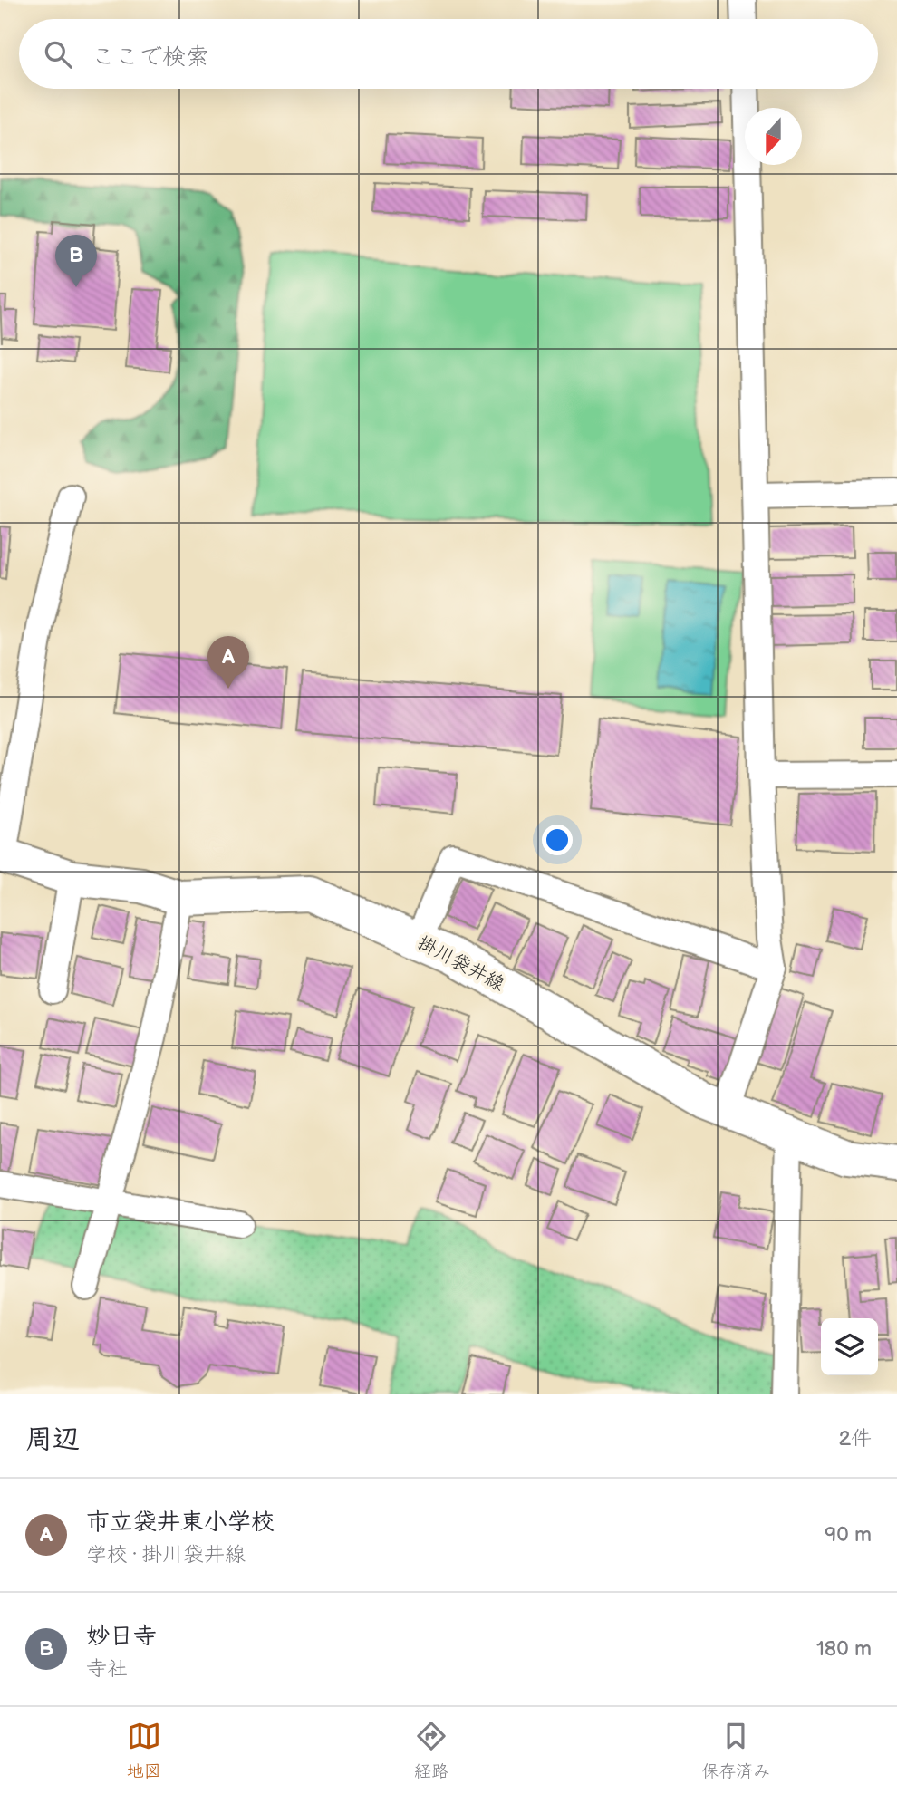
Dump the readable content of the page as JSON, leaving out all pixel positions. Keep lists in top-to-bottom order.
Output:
{
  "streets": {
    "main road": ["掛川袋井線"]
  },
  "north": "bottom",
  "page": {
    "search": "ここで検索",
    "pins": ["B", "A"],
    "heading": ["周辺", "2件"],
    "list": [
      {
        "mark": "A",
        "name": "市立袋井東小学校",
        "note": "学校 · 掛川袋井線",
        "value": "90 m"
      },
      {
        "mark": "B",
        "name": "妙日寺",
        "note": "寺社",
        "value": "180 m"
      }
    ],
    "nav": ["地図", "経路", "保存済み"]
  }
}
